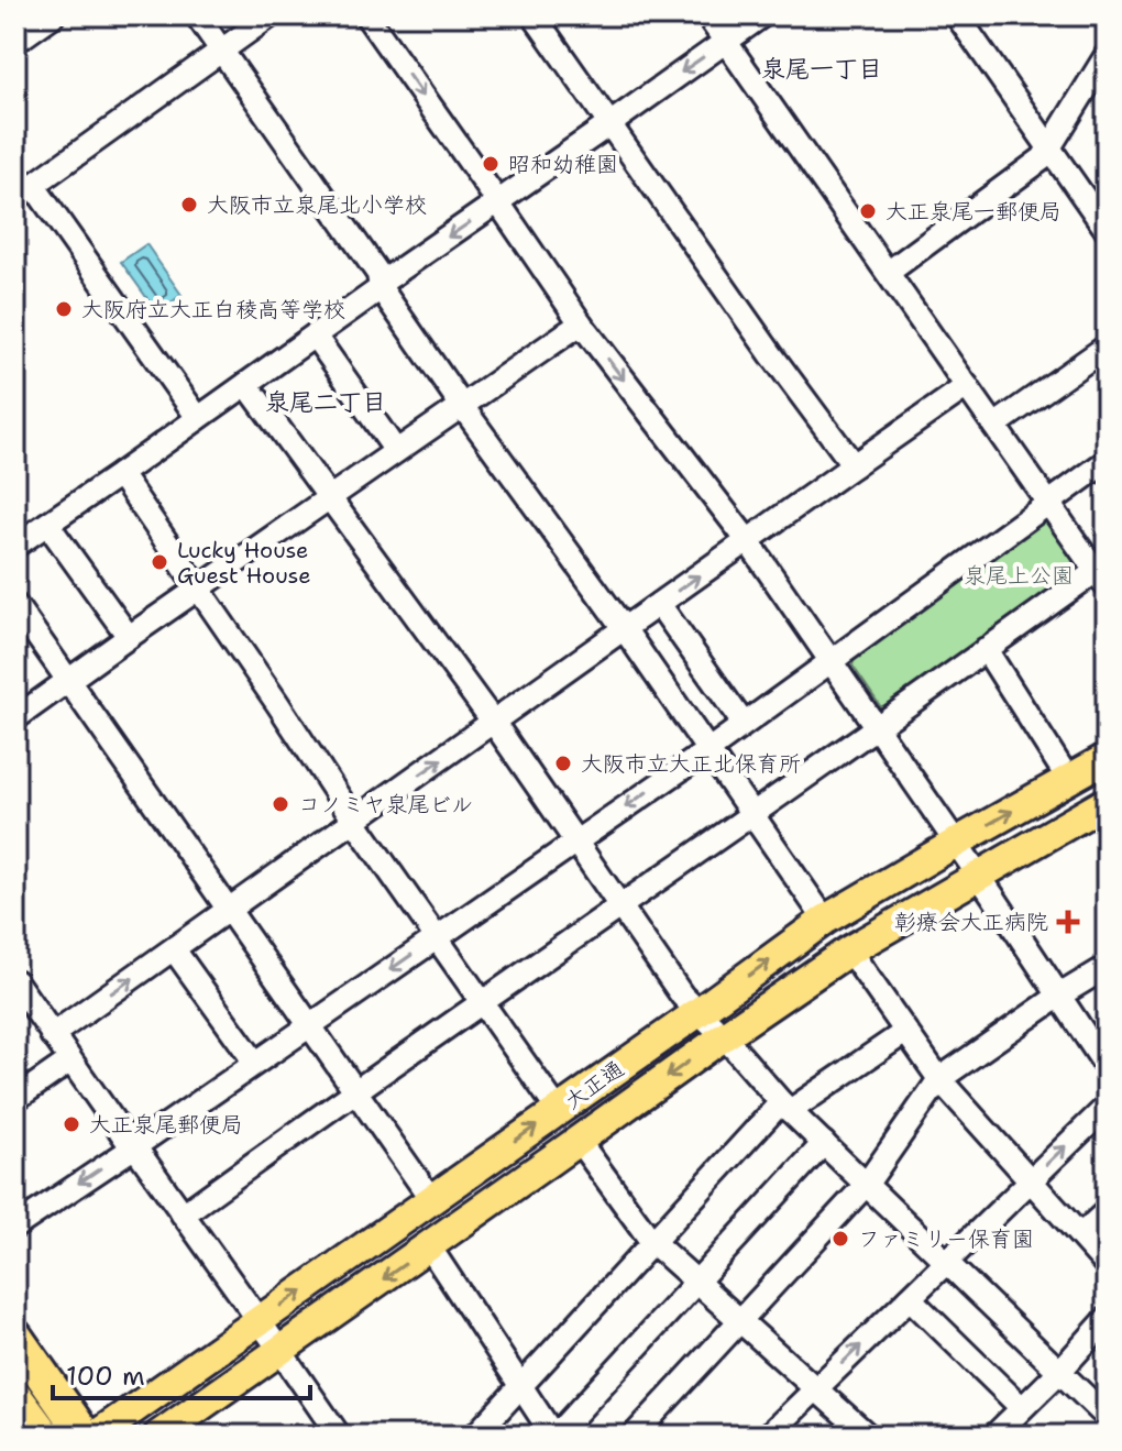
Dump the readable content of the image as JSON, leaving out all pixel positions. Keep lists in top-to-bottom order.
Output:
{
  "streets": {
    "main road": ["大正通"]
  },
  "districts": ["泉尾一丁目", "泉尾二丁目"],
  "parks": ["泉尾上公園"],
  "places": {
    "other": [
      "昭和幼稚園",
      "大阪市立泉尾北小学校",
      "大正泉尾一郵便局",
      "大阪府立大正白稜高等学校",
      "Lucky House Guest House",
      "大阪市立大正北保育所",
      "コノミヤ泉尾ビル",
      "大正泉尾郵便局",
      "ファミリー保育園"
    ],
    "health": ["彰療会大正病院"]
  },
  "scale_bar": "100 m"
}
